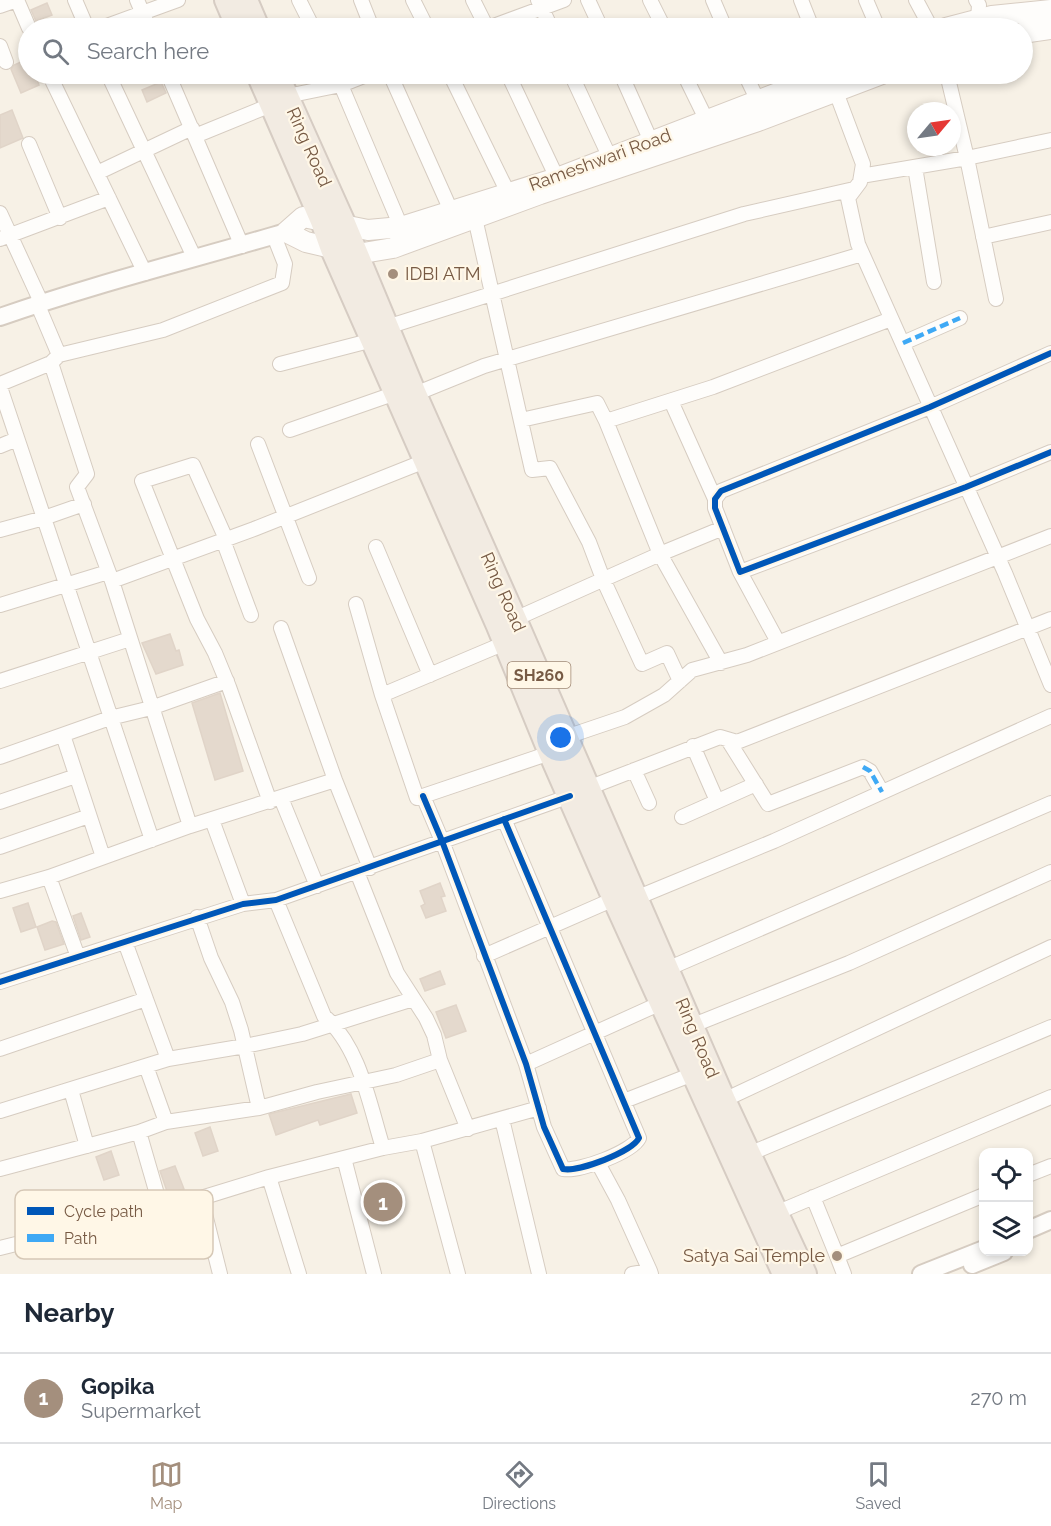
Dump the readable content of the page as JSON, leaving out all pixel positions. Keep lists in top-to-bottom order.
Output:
{
  "streets": {
    "highway": ["Ring Road", "SH260"],
    "main road": ["Rameshwari Road"]
  },
  "crossings": [
    ["Ring Road", "Rameshwari Road"]
  ],
  "places": ["IDBI ATM", "Satya Sai Temple"],
  "legend": ["Cycle path", "Path"],
  "north": "top right",
  "page": {
    "search": "Search here",
    "pins": "1",
    "heading": "Nearby",
    "list": [
      {
        "mark": "1",
        "name": "Gopika",
        "note": "Supermarket",
        "value": "270 m"
      }
    ],
    "nav": ["Map", "Directions", "Saved"]
  }
}
